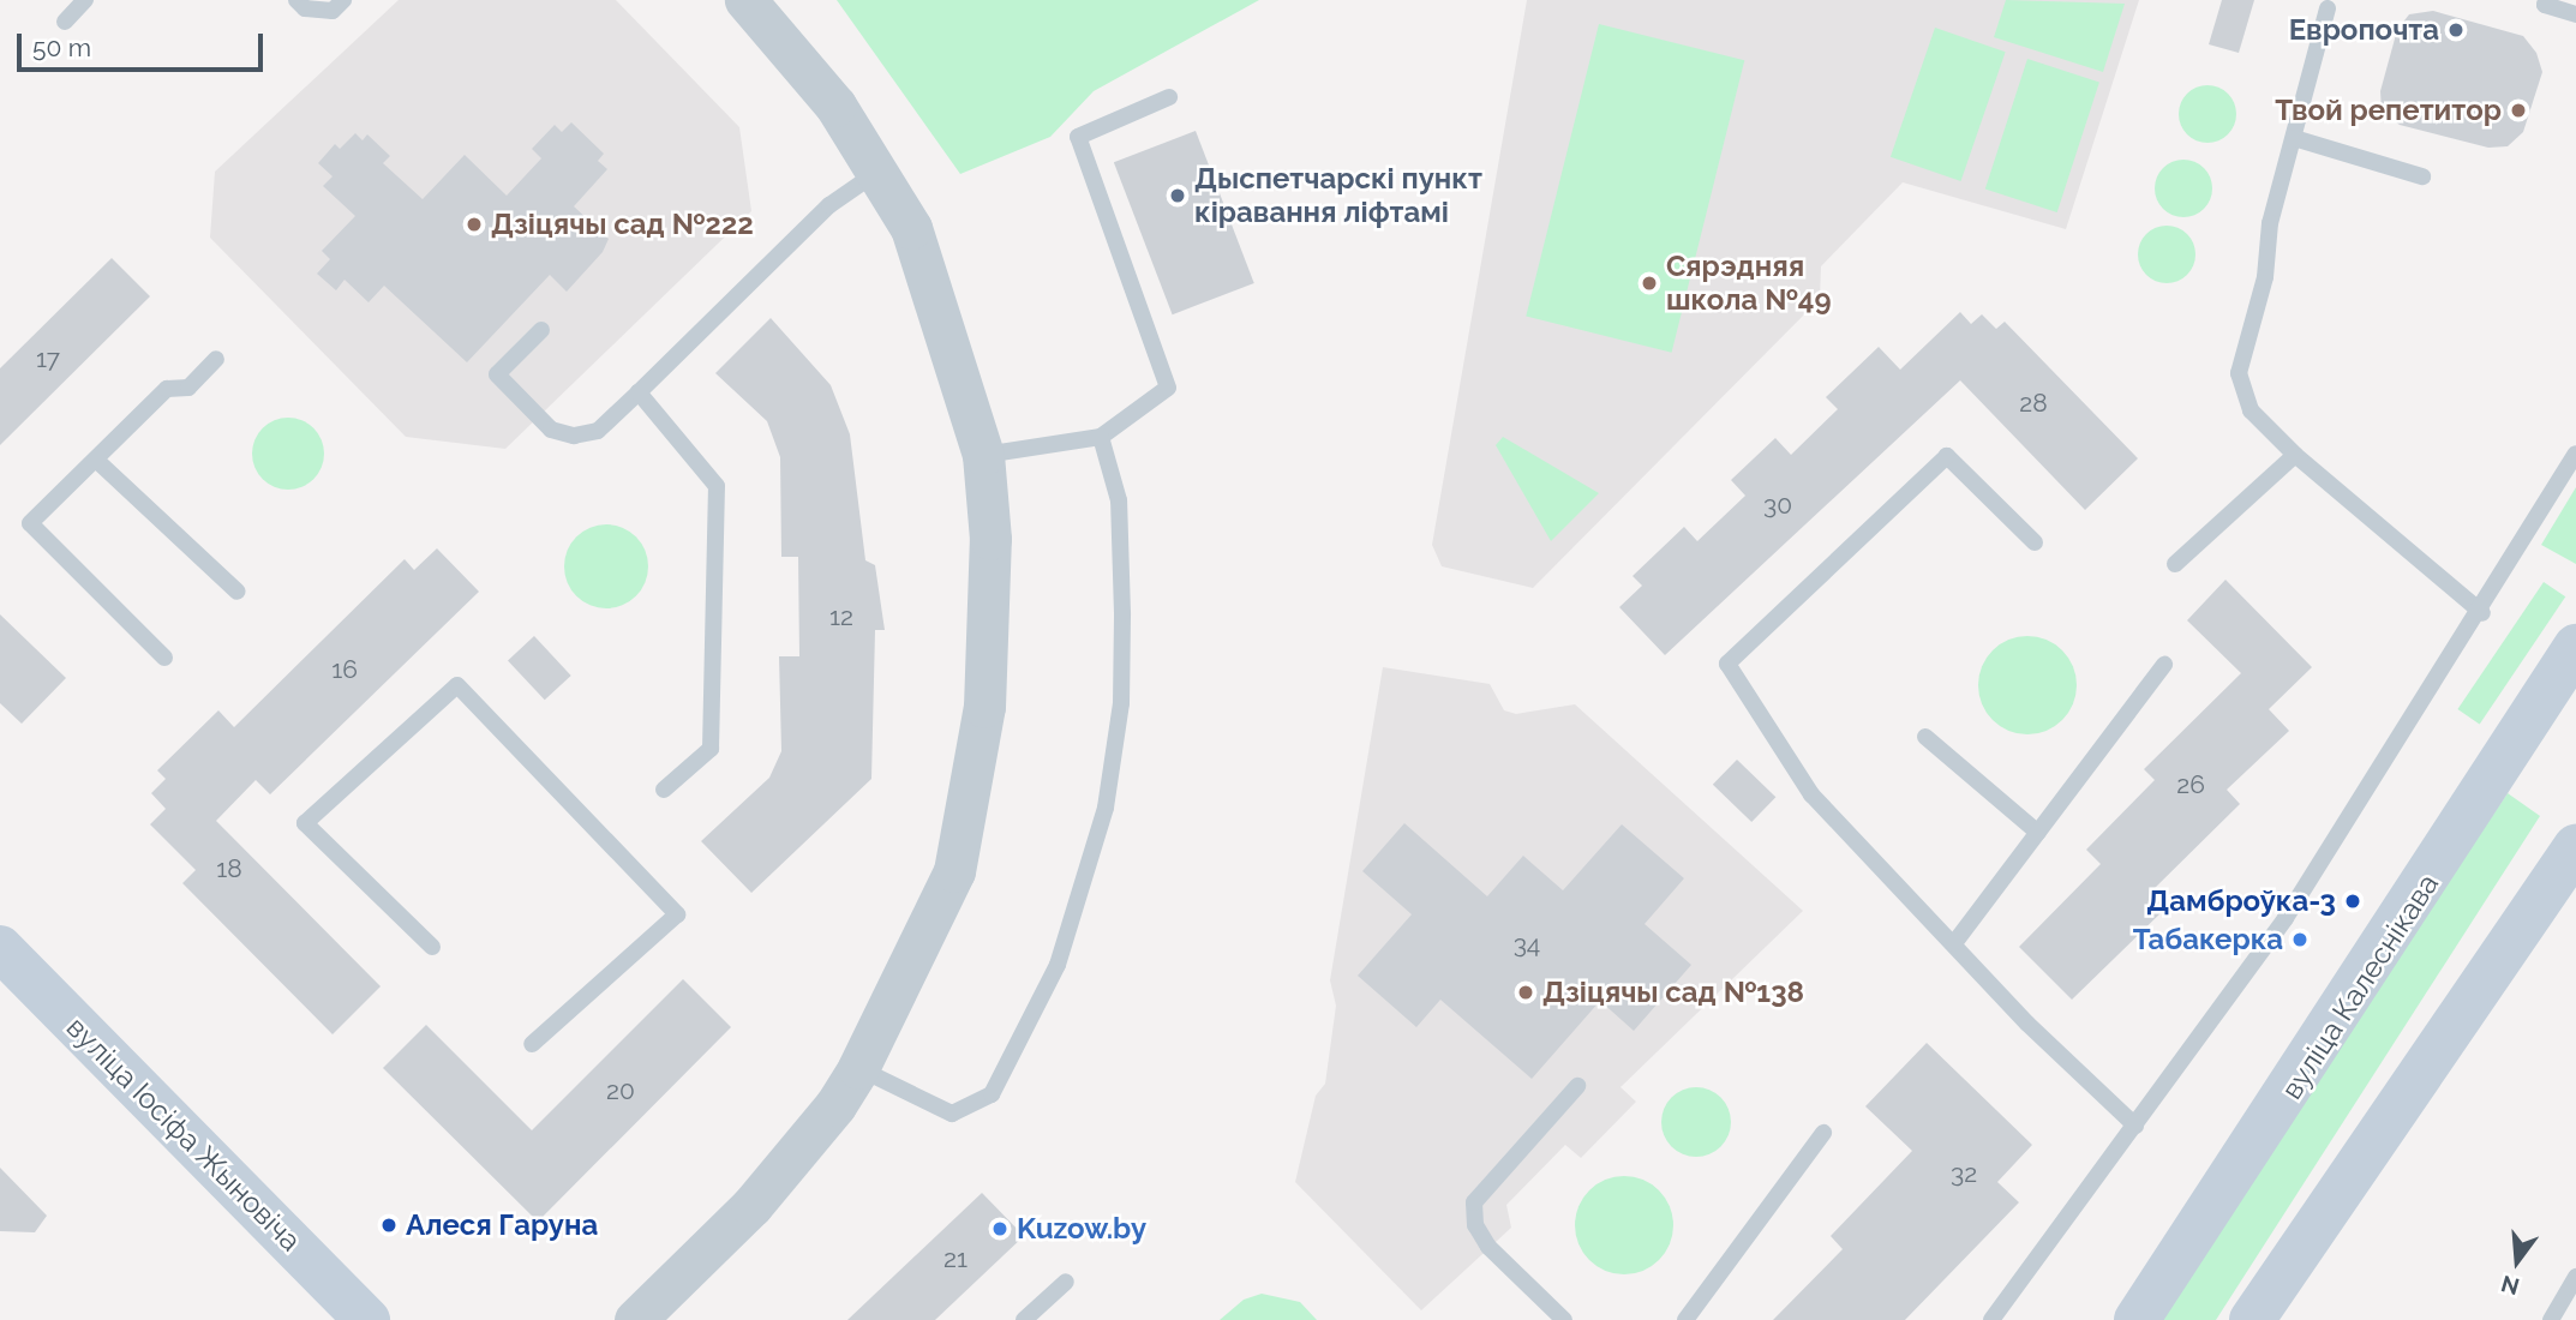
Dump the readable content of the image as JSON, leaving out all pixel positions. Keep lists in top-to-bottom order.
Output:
{
  "streets": {
    "main road": ["вуліца Калеснікава", "вуліца Іосіфа Жыновіча"]
  },
  "places": [
    "Европочта",
    "Твой репетитор",
    "Дыспетчарскі пункт кіравання ліфтамі",
    "Дзіцячы сад №222",
    "Сярэдняя школа №49",
    "Дамброўка-3",
    "Табакерка",
    "Дзіцячы сад №138",
    "Алеся Гаруна",
    "Kuzow.by"
  ],
  "house_numbers": [
    "17",
    "28",
    "30",
    "12",
    "16",
    "26",
    "18",
    "34",
    "20",
    "32",
    "21"
  ],
  "scale_bar": "50 m",
  "north": "bottom"
}
